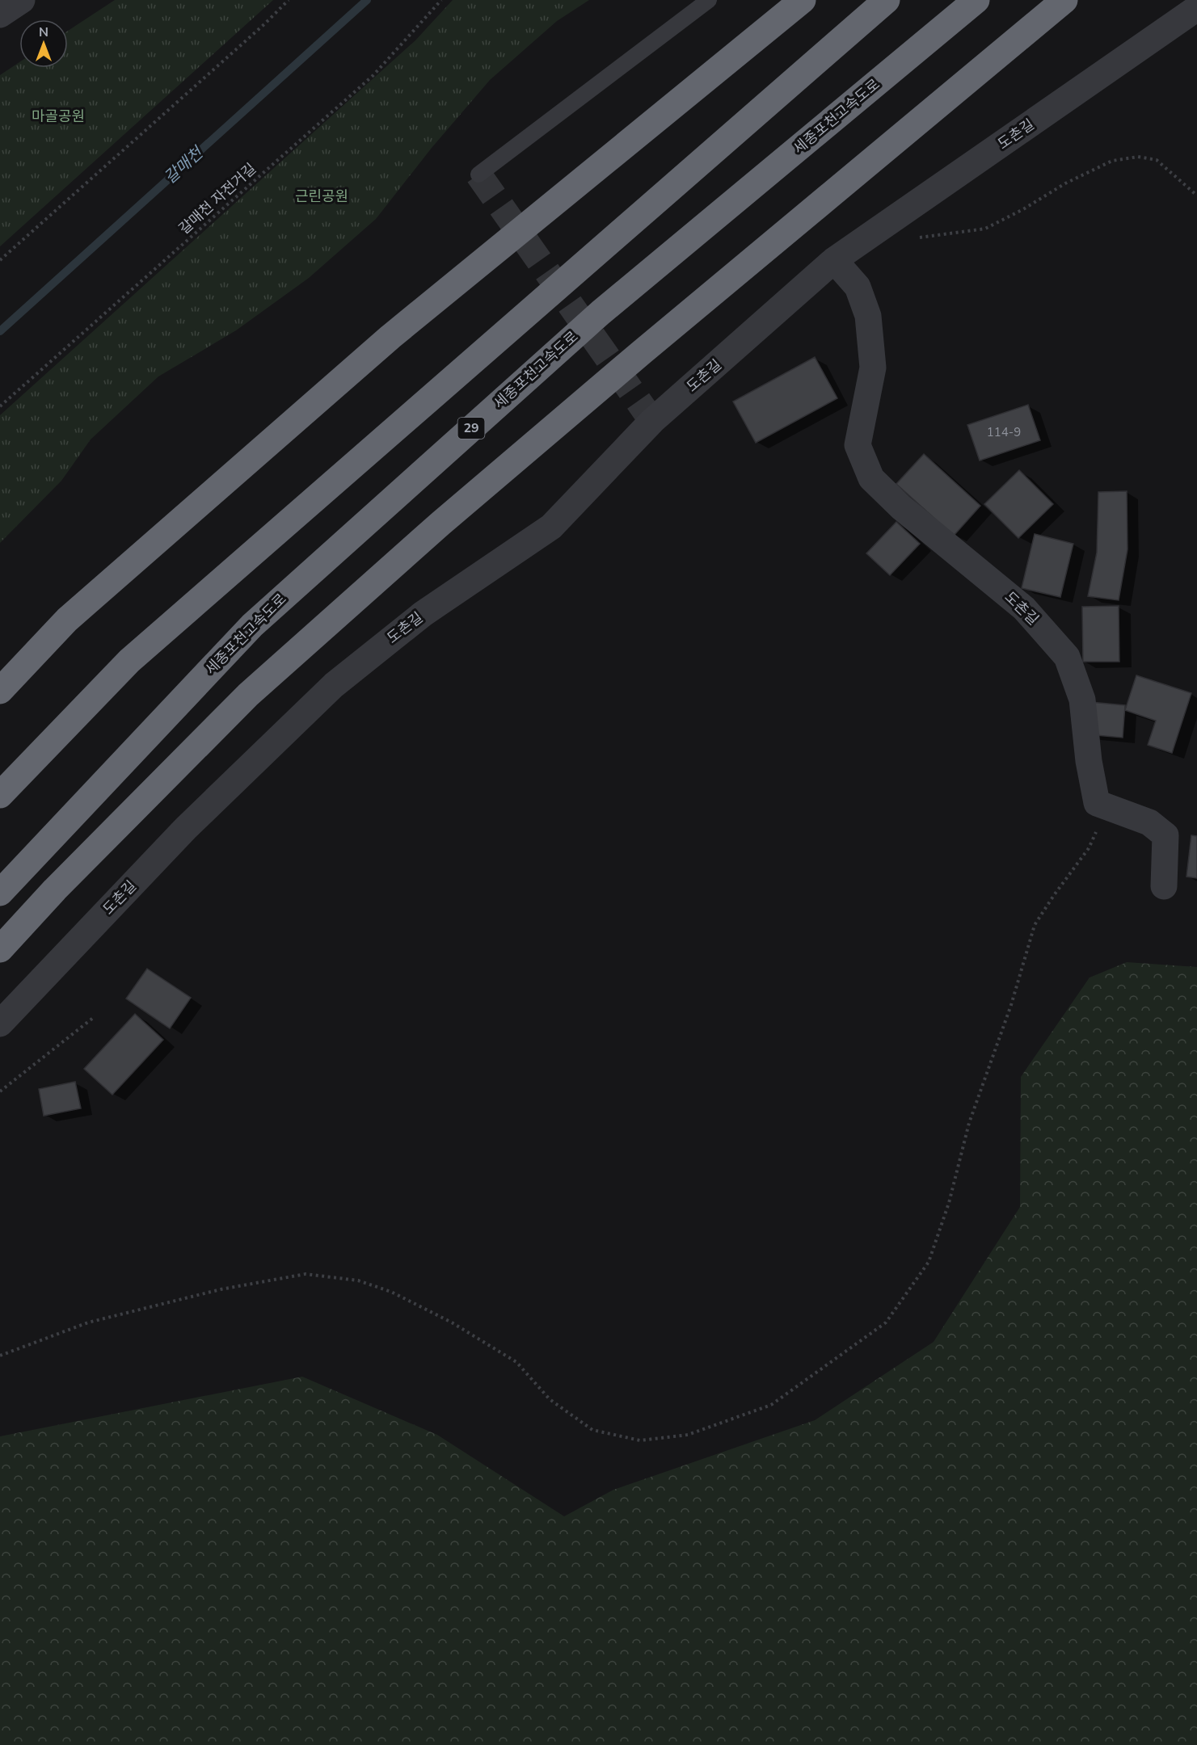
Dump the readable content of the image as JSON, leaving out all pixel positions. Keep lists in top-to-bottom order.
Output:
{
  "streets": {
    "highway": ["세종포천고속도로", "29"],
    "street": ["도촌길"],
    "path": ["갈매천 자전거길"]
  },
  "water": ["갈매천"],
  "parks": ["마골공원", "근린공원"],
  "house_numbers": ["114-9"],
  "north": "top"
}
